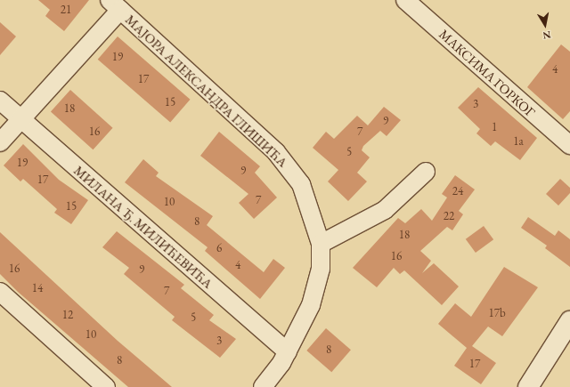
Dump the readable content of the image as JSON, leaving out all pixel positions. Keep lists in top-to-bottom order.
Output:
{
  "streets": {
    "street": ["МАКСИМА ГОРКОГ", "МАЈОРА АЛЕКСАНДРА ГЛИШИЋА", "МИЛАНА Ђ. МИЛИЋЕВИЋА"]
  },
  "crossings": [
    ["МАЈОРА АЛЕКСАНДРА ГЛИШИЋА", "МИЛАНА Ђ. МИЛИЋЕВИЋА"]
  ],
  "house_numbers": [
    "21",
    "19",
    "4",
    "17",
    "15",
    "3",
    "18",
    "9",
    "1",
    "16",
    "7",
    "1a",
    "5",
    "19",
    "9",
    "17",
    "24",
    "7",
    "10",
    "15",
    "22",
    "8",
    "18",
    "6",
    "16",
    "4",
    "16",
    "9",
    "14",
    "7",
    "17b",
    "12",
    "5",
    "10",
    "3",
    "8",
    "8",
    "17"
  ],
  "north": "bottom"
}
